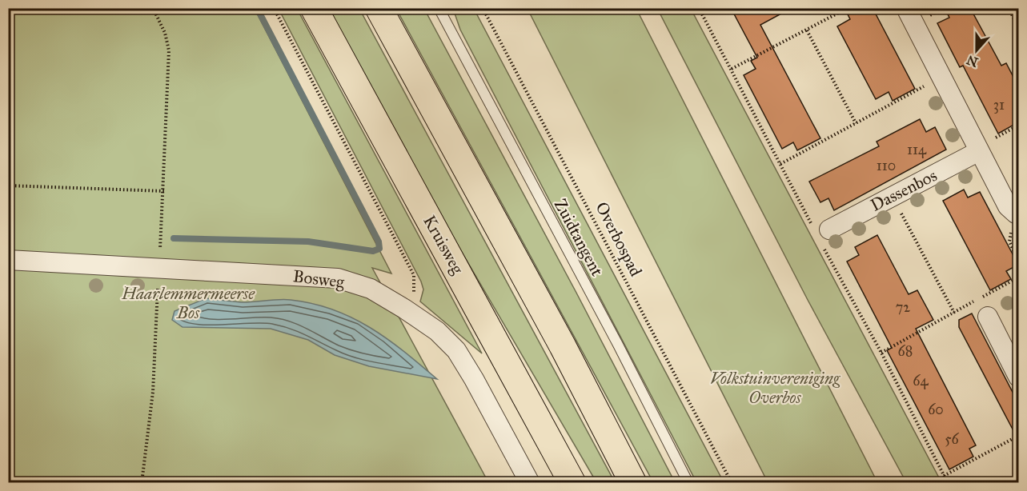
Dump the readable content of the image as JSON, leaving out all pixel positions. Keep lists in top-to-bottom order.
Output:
{
  "streets": {
    "highway": ["Kruisweg"],
    "street": ["Dassenbos", "Bosweg"],
    "lane": ["Zuidtangent"],
    "path": ["Overbospad"]
  },
  "parks": ["Haarlemmermeerse Bos", "Volkstuinvereniging Overbos"],
  "house_numbers": [
    "31",
    "114",
    "110",
    "72",
    "68",
    "64",
    "60",
    "56"
  ],
  "north": "bottom"
}
